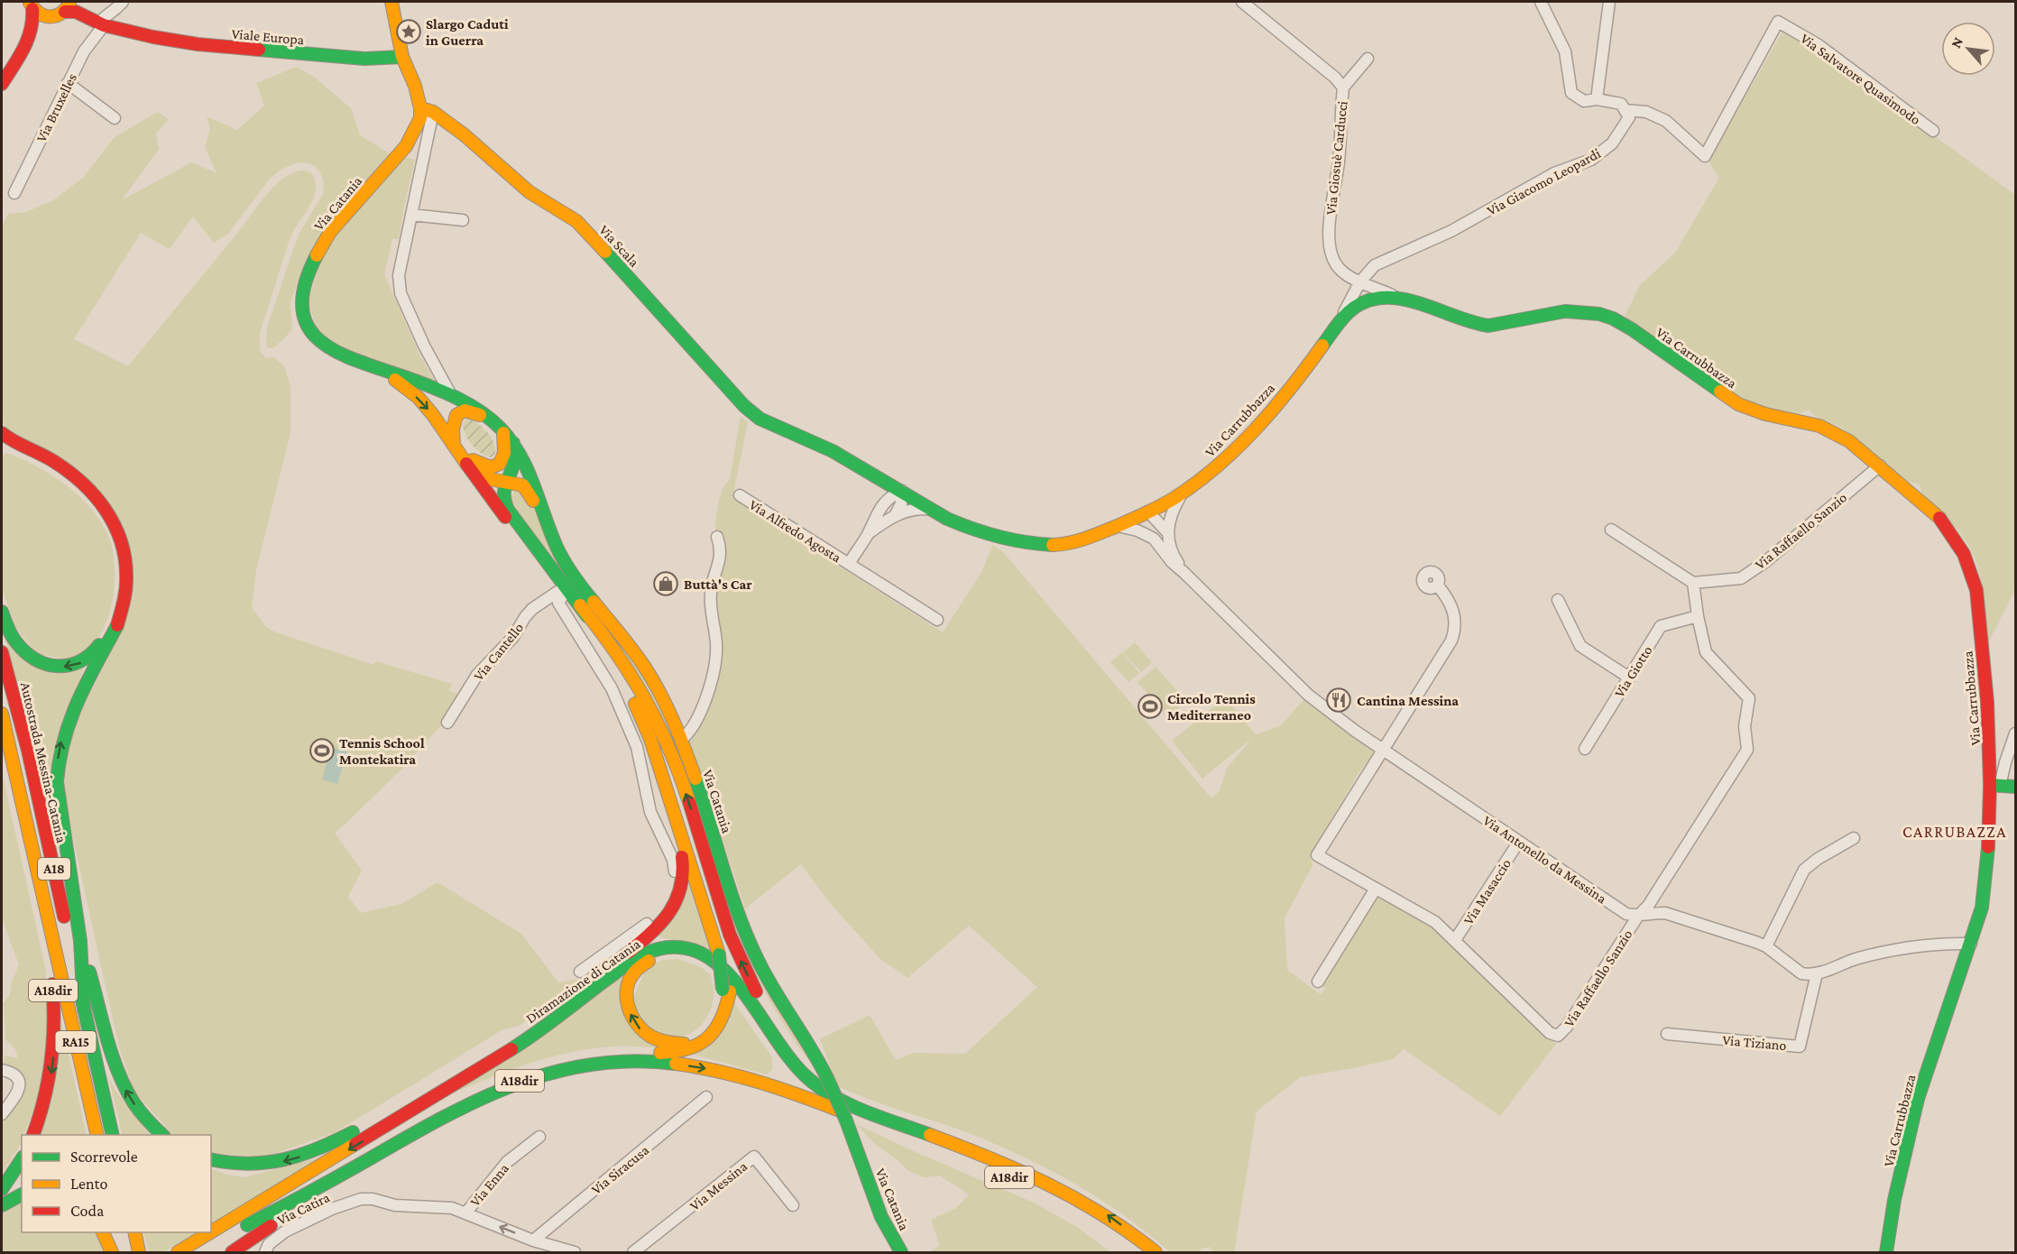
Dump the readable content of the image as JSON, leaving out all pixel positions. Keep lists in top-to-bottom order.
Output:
{
  "streets": {
    "main road": [
      "Viale Europa",
      "Via Catania",
      "Via Scala",
      "Via Carrubbazza",
      "Autostrada Messina-Catania",
      "A18",
      "Diramazione di Catania",
      "A18dir",
      "RA15"
    ],
    "street": [
      "Via Salvatore Quasimodo",
      "Via Bruxelles",
      "Via Giosuè Carducci",
      "Via Giacomo Leopardi",
      "Via Alfredo Agosta",
      "Via Raffaello Sanzio",
      "Via Cantello",
      "Via Giotto",
      "Via Antonello da Messina",
      "Via Masaccio",
      "Via Tiziano",
      "Via Siracusa",
      "Via Enna",
      "Via Messina",
      "Via Catira"
    ]
  },
  "crossings": [
    ["Viale Europa", "Via Bruxelles"],
    ["Via Salvatore Quasimodo", "Via Giacomo Leopardi"],
    ["Via Giosuè Carducci", "Via Giacomo Leopardi"],
    ["Via Giacomo Leopardi", "Via Carrubbazza"],
    ["Via Catania", "Via Scala"],
    ["Via Scala", "Via Carrubbazza"],
    ["Via Carrubbazza", "Via Raffaello Sanzio"],
    ["Via Raffaello Sanzio", "Via Giotto"],
    ["Via Raffaello Sanzio", "Via Antonello da Messina"],
    ["Via Raffaello Sanzio", "Via Masaccio"],
    ["Autostrada Messina-Catania", "A18dir"],
    ["Autostrada Messina-Catania", "RA15"],
    ["Via Antonello da Messina", "Via Masaccio"],
    ["Via Antonello da Messina", "Via Tiziano"],
    ["Via Enna", "Via Catira"]
  ],
  "districts": ["CARRUBAZZA"],
  "places": {
    "place": ["Slargo Caduti in Guerra"],
    "shop": ["Buttà's Car"],
    "restaurant": ["Cantina Messina"],
    "sports": ["Circolo Tennis Mediterraneo", "Tennis School Montekatira"]
  },
  "legend": ["Scorrevole", "Lento", "Coda"],
  "north": "top left"
}
